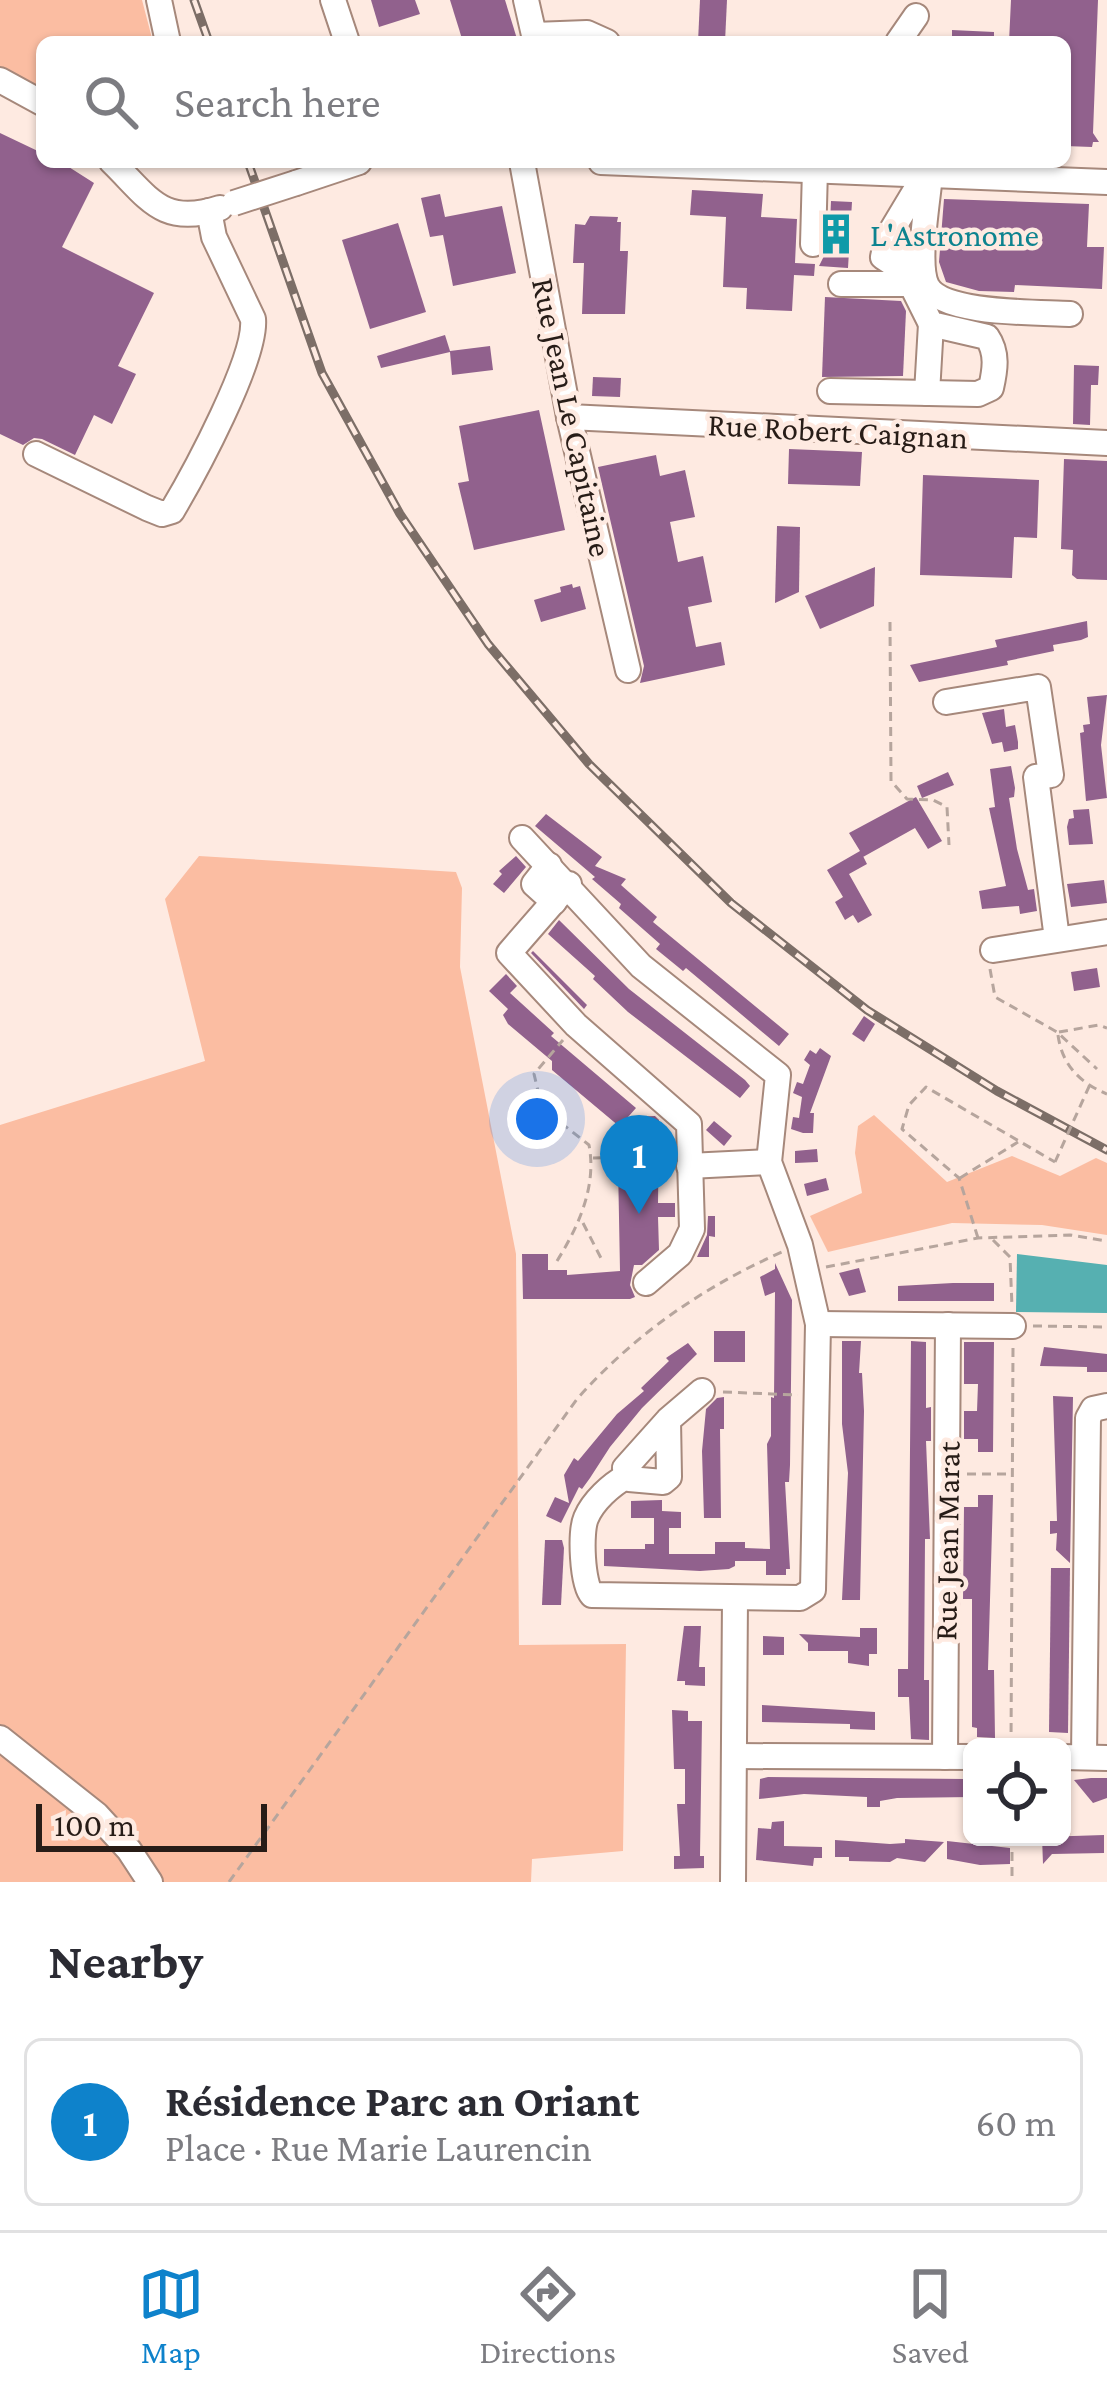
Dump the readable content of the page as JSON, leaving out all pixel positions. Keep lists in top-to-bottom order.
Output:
{
  "streets": {
    "street": ["Rue Jean Le Capitaine", "Rue Robert Caignan", "Rue Jean Marat"]
  },
  "crossings": [
    ["Rue Jean Le Capitaine", "Rue Robert Caignan"]
  ],
  "places": {
    "building": ["L'Astronome"]
  },
  "scale_bar": "100 m",
  "page": {
    "search": "Search here",
    "pins": "1",
    "scale": "100 m",
    "heading": "Nearby",
    "list": [
      {
        "mark": "1",
        "name": "Résidence Parc an Oriant",
        "note": "Place · Rue Marie Laurencin",
        "value": "60 m"
      }
    ],
    "nav": ["Map", "Directions", "Saved"]
  }
}
